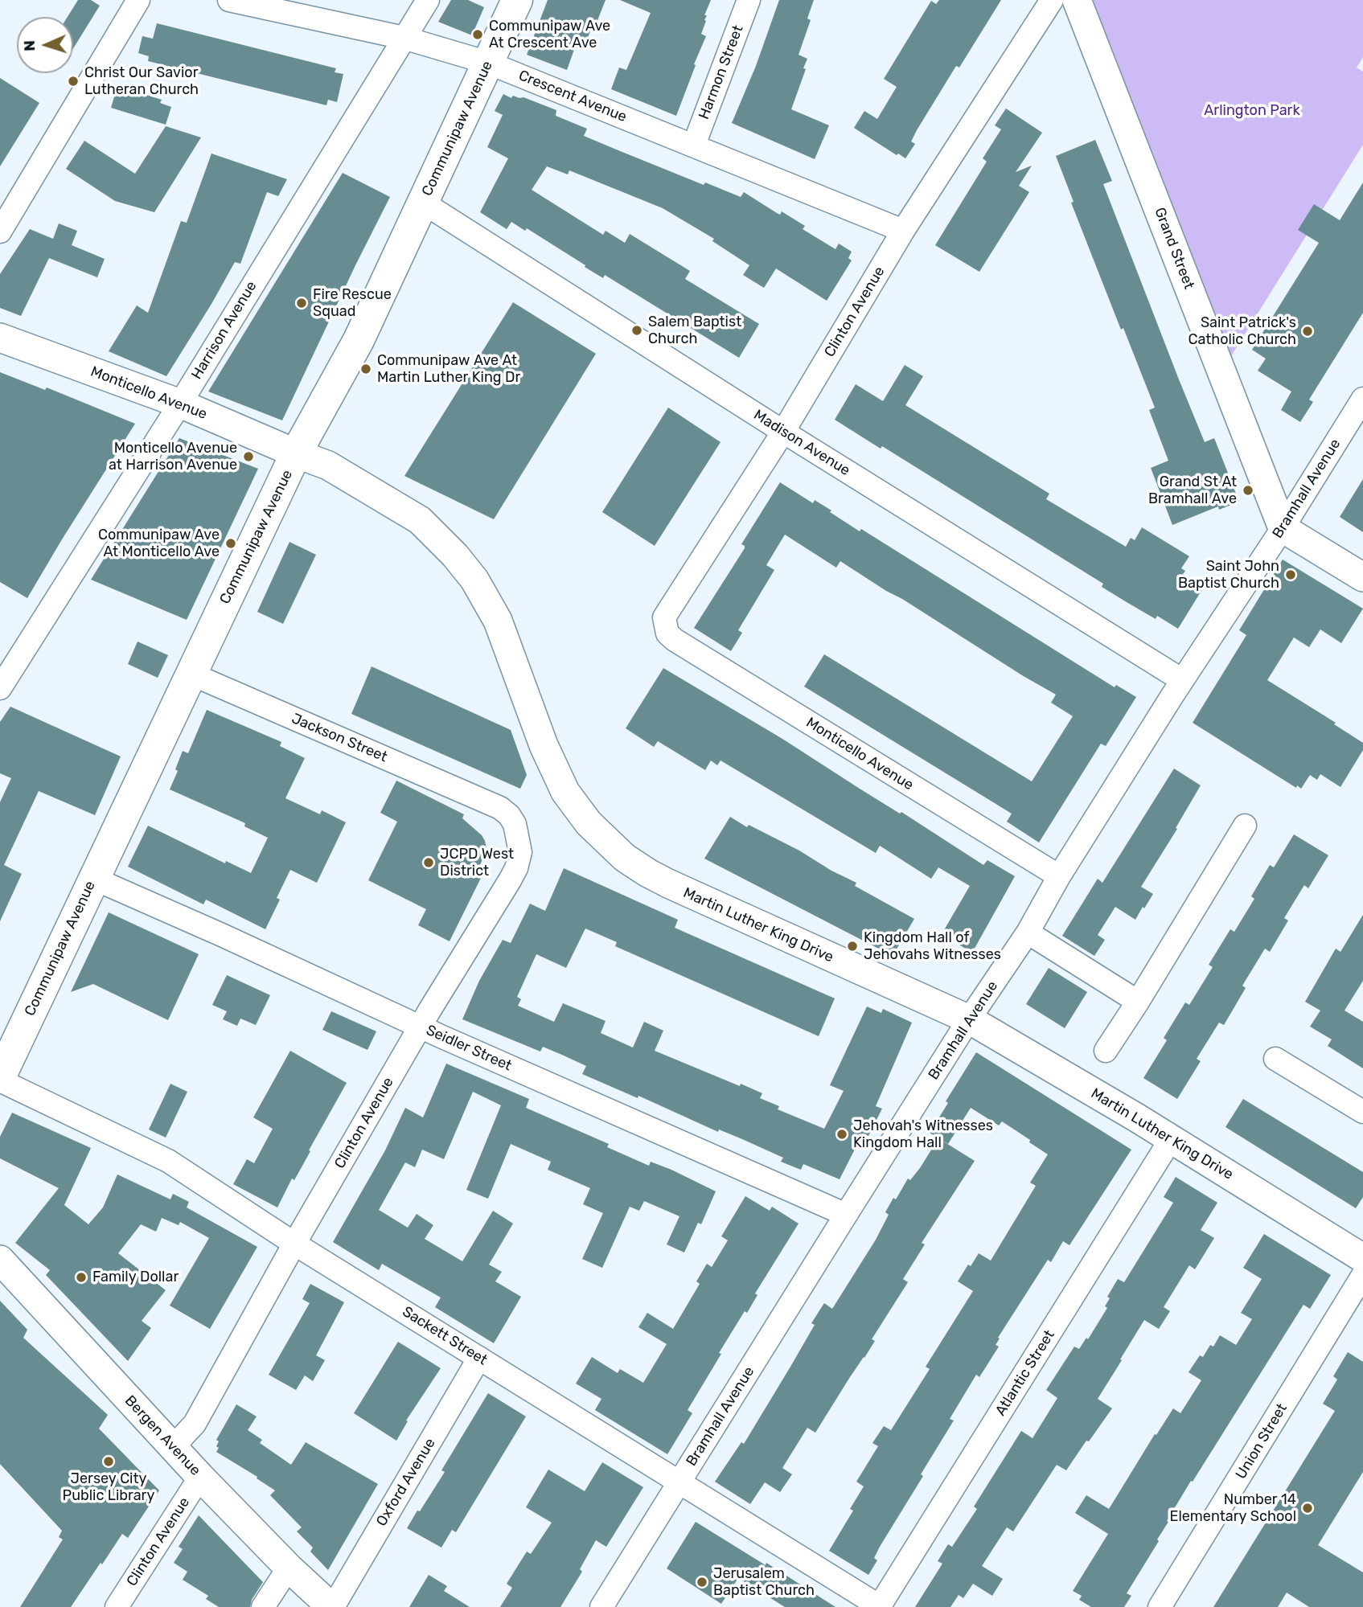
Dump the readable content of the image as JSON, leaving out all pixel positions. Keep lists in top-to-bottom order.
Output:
{
  "streets": {
    "main road": ["Communipaw Avenue"],
    "street": [
      "Harmon Street",
      "Crescent Avenue",
      "Grand Street",
      "Clinton Avenue",
      "Harrison Avenue",
      "Monticello Avenue",
      "Madison Avenue",
      "Bramhall Avenue",
      "Jackson Street",
      "Martin Luther King Drive",
      "Seidler Street",
      "Sackett Street",
      "Atlantic Street",
      "Bergen Avenue",
      "Union Street",
      "Oxford Avenue"
    ]
  },
  "crossings": [
    ["Harmon Street", "Crescent Avenue"],
    ["Crescent Avenue", "Communipaw Avenue"],
    ["Crescent Avenue", "Clinton Avenue"],
    ["Crescent Avenue", "Harrison Avenue"],
    ["Communipaw Avenue", "Monticello Avenue"],
    ["Communipaw Avenue", "Madison Avenue"],
    ["Communipaw Avenue", "Jackson Street"],
    ["Communipaw Avenue", "Martin Luther King Drive"],
    ["Communipaw Avenue", "Seidler Street"],
    ["Communipaw Avenue", "Sackett Street"],
    ["Grand Street", "Bramhall Avenue"],
    ["Clinton Avenue", "Monticello Avenue"],
    ["Clinton Avenue", "Madison Avenue"],
    ["Clinton Avenue", "Jackson Street"],
    ["Clinton Avenue", "Seidler Street"],
    ["Clinton Avenue", "Sackett Street"],
    ["Clinton Avenue", "Bergen Avenue"],
    ["Harrison Avenue", "Monticello Avenue"],
    ["Monticello Avenue", "Bramhall Avenue"],
    ["Monticello Avenue", "Martin Luther King Drive"],
    ["Madison Avenue", "Bramhall Avenue"],
    ["Bramhall Avenue", "Martin Luther King Drive"],
    ["Bramhall Avenue", "Seidler Street"],
    ["Bramhall Avenue", "Sackett Street"],
    ["Martin Luther King Drive", "Atlantic Street"],
    ["Sackett Street", "Atlantic Street"],
    ["Sackett Street", "Oxford Avenue"],
    ["Bergen Avenue", "Oxford Avenue"]
  ],
  "parks": ["Arlington Park"],
  "places": [
    "Communipaw Ave At Crescent Ave",
    "Christ Our Savior Lutheran Church",
    "Fire Rescue Squad",
    "Salem Baptist Church",
    "Saint Patrick's Catholic Church",
    "Communipaw Ave At Martin Luther King Dr",
    "Monticello Avenue at Harrison Avenue",
    "Grand St At Bramhall Ave",
    "Communipaw Ave At Monticello Ave",
    "Saint John Baptist Church",
    "JCPD West District",
    "Kingdom Hall of Jehovahs Witnesses",
    "Jehovah's Witnesses Kingdom Hall",
    "Family Dollar",
    "Jersey City Public Library",
    "Number 14 Elementary School",
    "Jerusalem Baptist Church"
  ],
  "north": "left"
}
